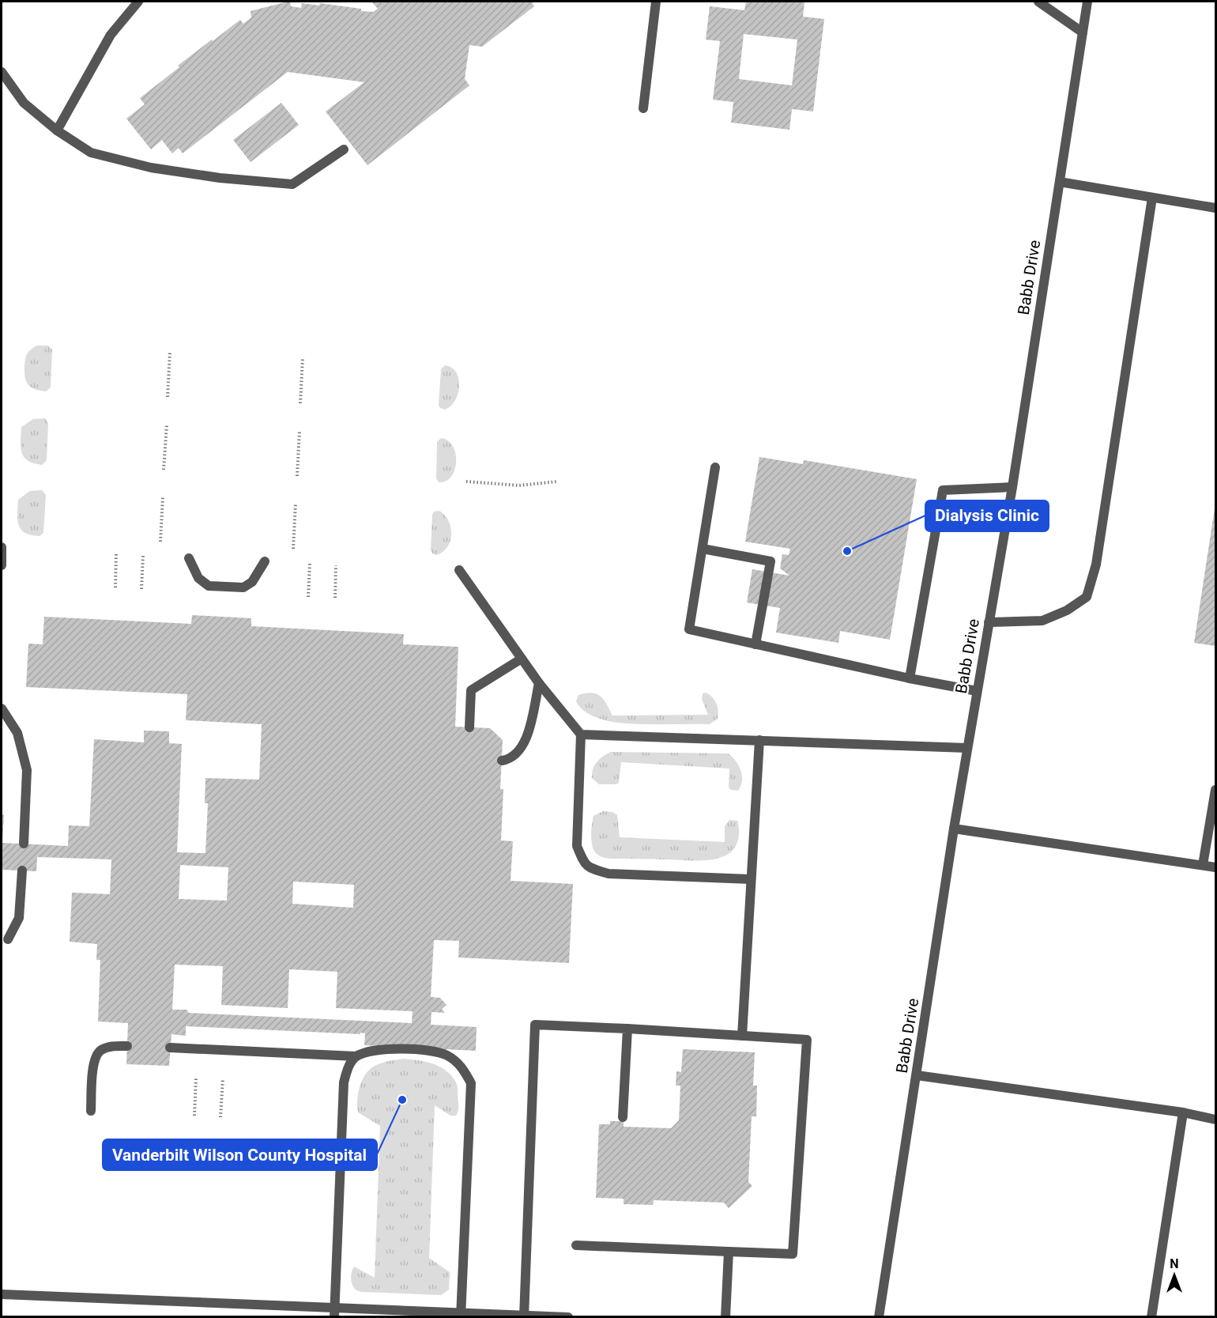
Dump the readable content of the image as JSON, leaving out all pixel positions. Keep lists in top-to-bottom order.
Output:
{
  "streets": {
    "street": ["Babb Drive"]
  },
  "places": ["Dialysis Clinic", "Vanderbilt Wilson County Hospital"],
  "north": "top"
}
